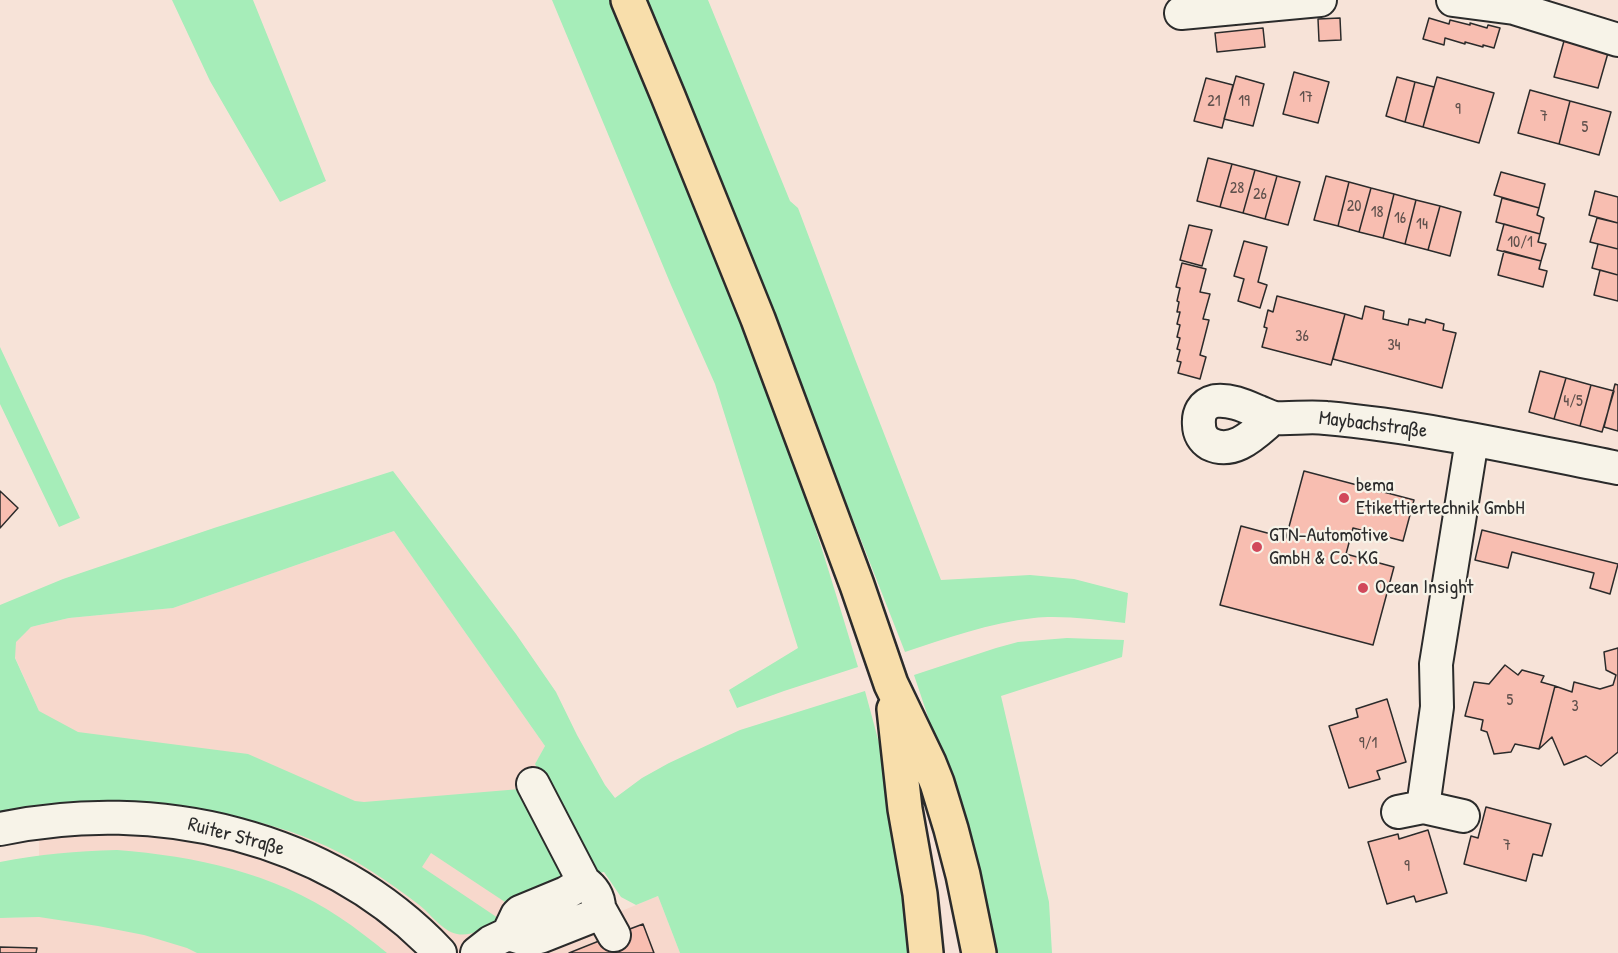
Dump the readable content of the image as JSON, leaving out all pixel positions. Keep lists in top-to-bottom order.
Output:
{
  "streets": {
    "street": ["Maybachstraße", "Ruiter Straße"]
  },
  "places": ["bema Etikettiertechnik GmbH", "GTN-Automotive GmbH & Co. KG", "Ocean Insight"],
  "house_numbers": [
    "17",
    "21",
    "19",
    "9",
    "7",
    "5",
    "28",
    "26",
    "20",
    "18",
    "16",
    "14",
    "10/1",
    "36",
    "34",
    "4/5",
    "5",
    "3",
    "9/1",
    "7",
    "9"
  ]
}
